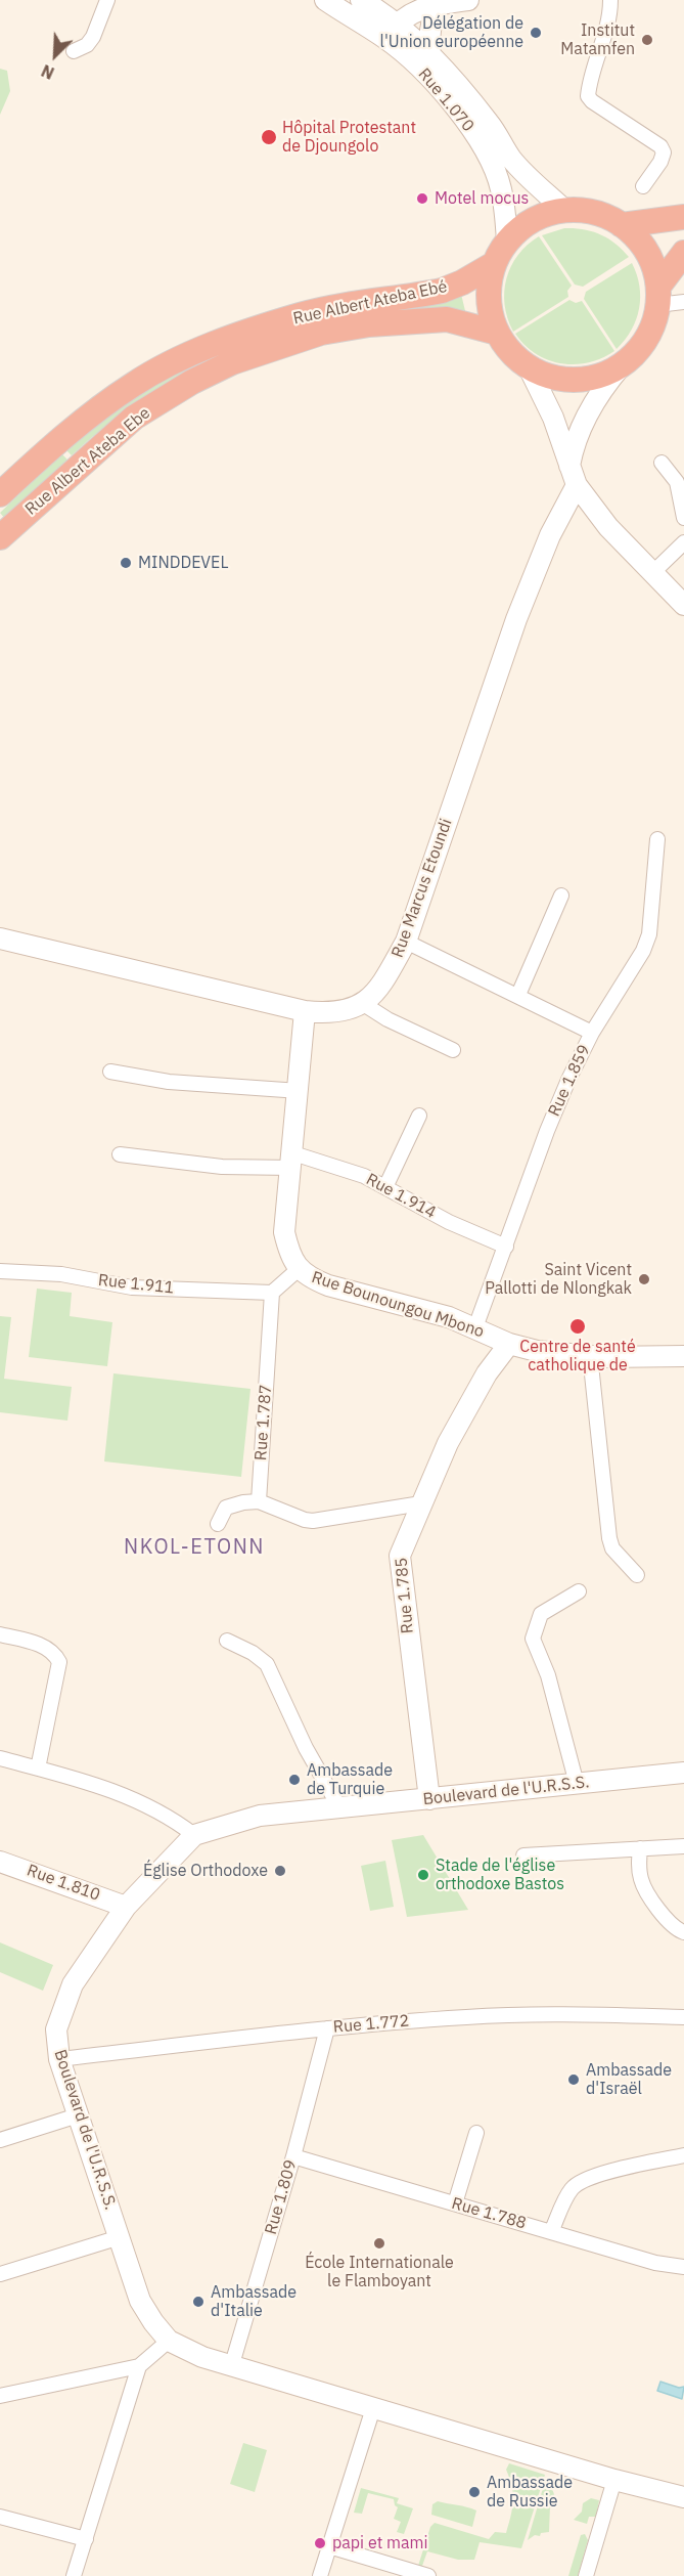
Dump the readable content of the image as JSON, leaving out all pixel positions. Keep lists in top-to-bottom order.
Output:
{
  "streets": {
    "highway": ["Rue Albert Ateba Ebé", "Rue Albert Ateba Ebe"],
    "street": [
      "Rue 1.070",
      "Rue Marcus Etoundi",
      "Rue 1.859",
      "Rue 1.914",
      "Rue 1.911",
      "Rue Bounoungou Mbono",
      "Rue 1.787",
      "Rue 1.785",
      "Boulevard de l'U.R.S.S.",
      "Rue 1.810",
      "Rue 1.772",
      "Rue 1.809",
      "Rue 1.788"
    ]
  },
  "crossings": [
    ["Rue 1.070", "Rue Albert Ateba Ebé"],
    ["Rue 1.070", "Rue Albert Ateba Ebe"],
    ["Rue 1.070", "Rue Marcus Etoundi"],
    ["Rue Albert Ateba Ebé", "Rue Albert Ateba Ebe"],
    ["Rue Albert Ateba Ebé", "Rue Marcus Etoundi"],
    ["Rue Albert Ateba Ebe", "Rue Marcus Etoundi"],
    ["Rue Marcus Etoundi", "Rue Bounoungou Mbono"],
    ["Rue 1.859", "Rue 1.914"],
    ["Rue 1.859", "Rue Bounoungou Mbono"],
    ["Rue 1.914", "Rue Bounoungou Mbono"],
    ["Rue 1.911", "Rue 1.787"],
    ["Rue Bounoungou Mbono", "Rue 1.785"],
    ["Rue 1.785", "Boulevard de l'U.R.S.S."],
    ["Boulevard de l'U.R.S.S.", "Rue 1.810"],
    ["Boulevard de l'U.R.S.S.", "Rue 1.772"],
    ["Boulevard de l'U.R.S.S.", "Rue 1.809"],
    ["Rue 1.772", "Rue 1.809"],
    ["Rue 1.809", "Rue 1.788"]
  ],
  "districts": ["NKOL-ETONN"],
  "places": [
    "Délégation de l'Union européenne",
    "Institut Matamfen",
    "Hôpital Protestant de Djoungolo",
    "Motel mocus",
    "MINDDEVEL",
    "Saint Vicent Pallotti de Nlongkak",
    "Centre de santé catholique de",
    "Ambassade de Turquie",
    "Église Orthodoxe",
    "Stade de l'église orthodoxe Bastos",
    "Ambassade d'Israël",
    "École Internationale le Flamboyant",
    "Ambassade d'Italie",
    "Ambassade de Russie",
    "papi et mami"
  ],
  "north": "bottom left"
}
